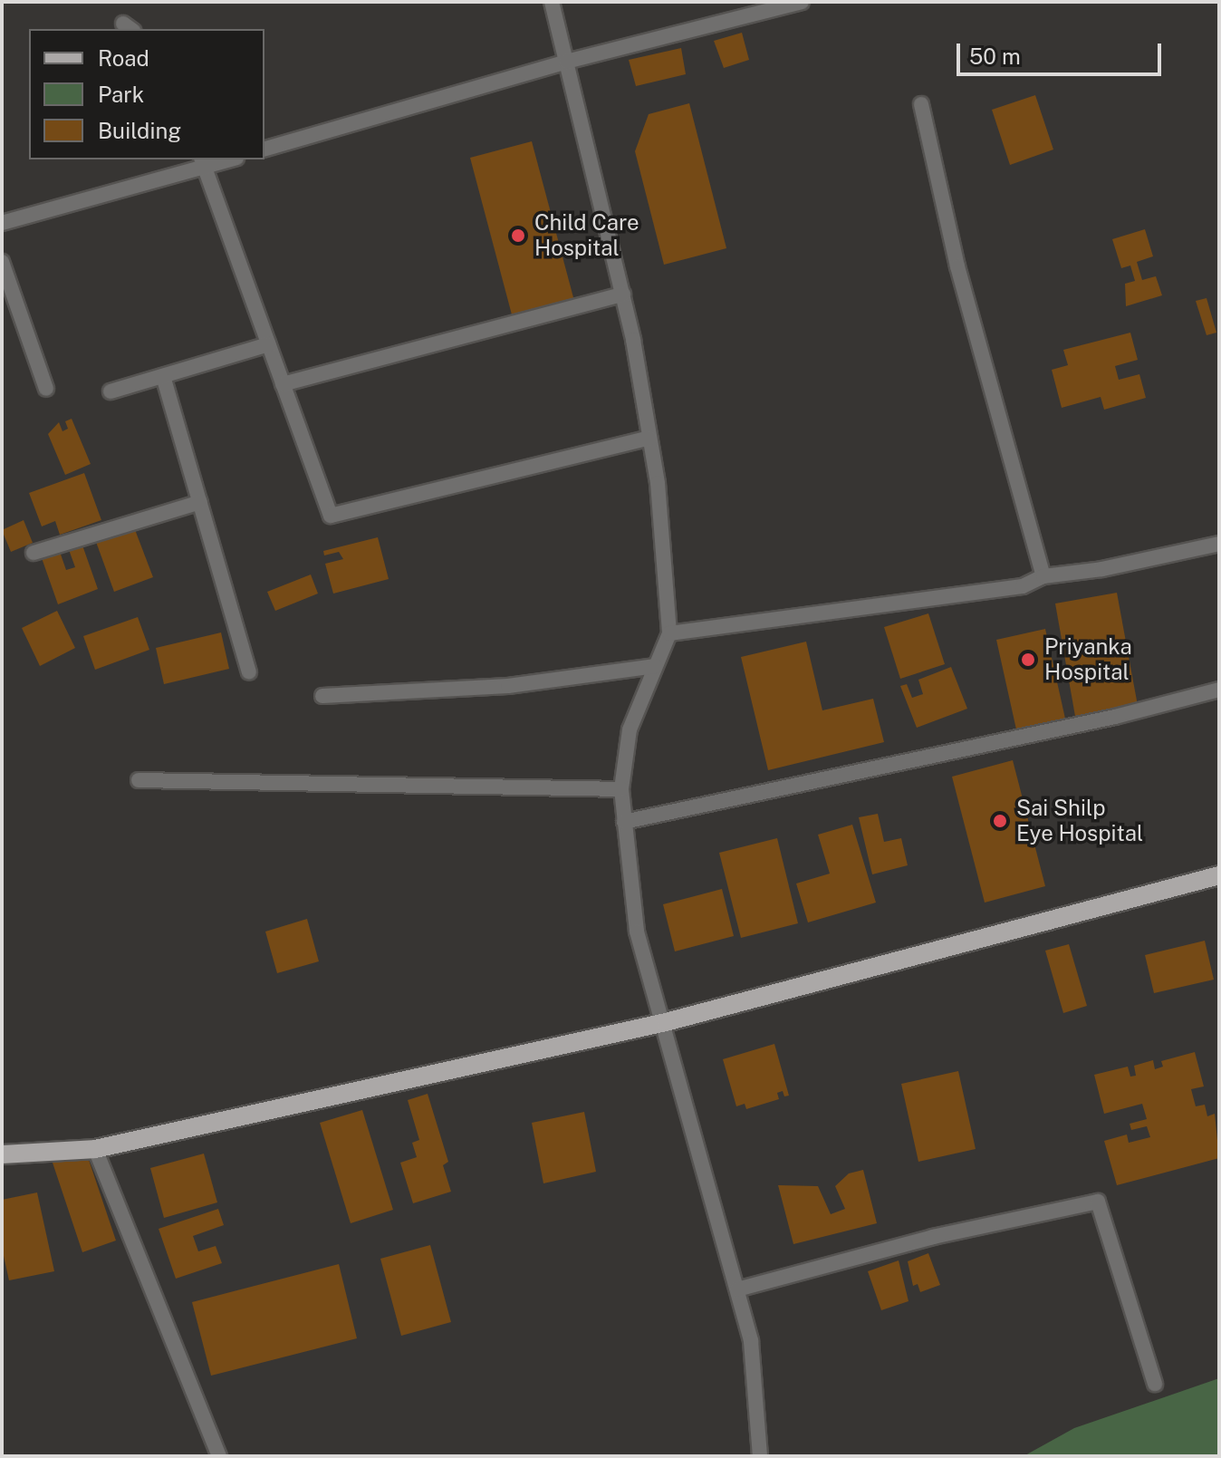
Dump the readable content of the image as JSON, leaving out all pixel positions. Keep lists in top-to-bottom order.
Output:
{
  "places": ["Child Care Hospital", "Priyanka Hospital", "Sai Shilp Eye Hospital"],
  "legend": ["Road", "Park", "Building"],
  "scale_bar": "50 m"
}
